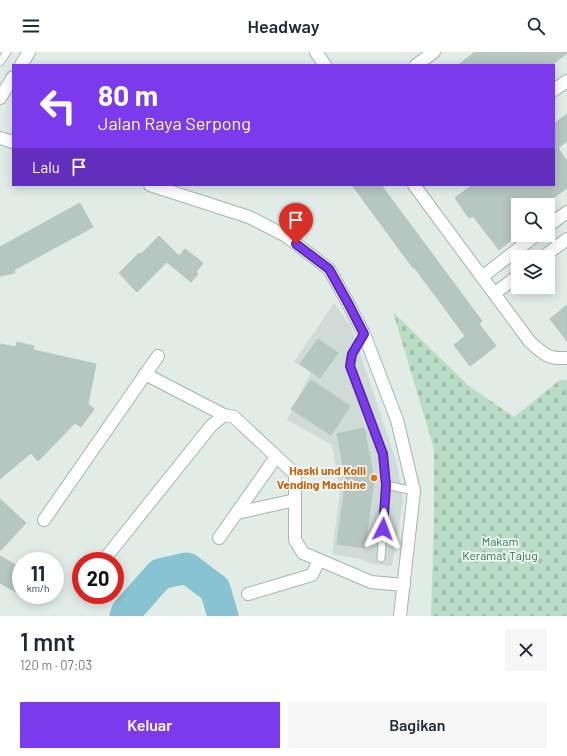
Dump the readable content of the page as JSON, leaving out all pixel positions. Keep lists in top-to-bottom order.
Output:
{
  "parks": ["Makam Keramat Tajug"],
  "places": ["Haski und Kolli Vending Machine"],
  "page": {
    "header": "Headway",
    "turn": ["80 m", "Jalan Raya Serpong"],
    "then": "Lalu",
    "speed": "11 km/h",
    "limit": "20",
    "heading": ["1 mnt", "120 m · 07:03"],
    "buttons": ["Keluar", "Bagikan"]
  }
}
